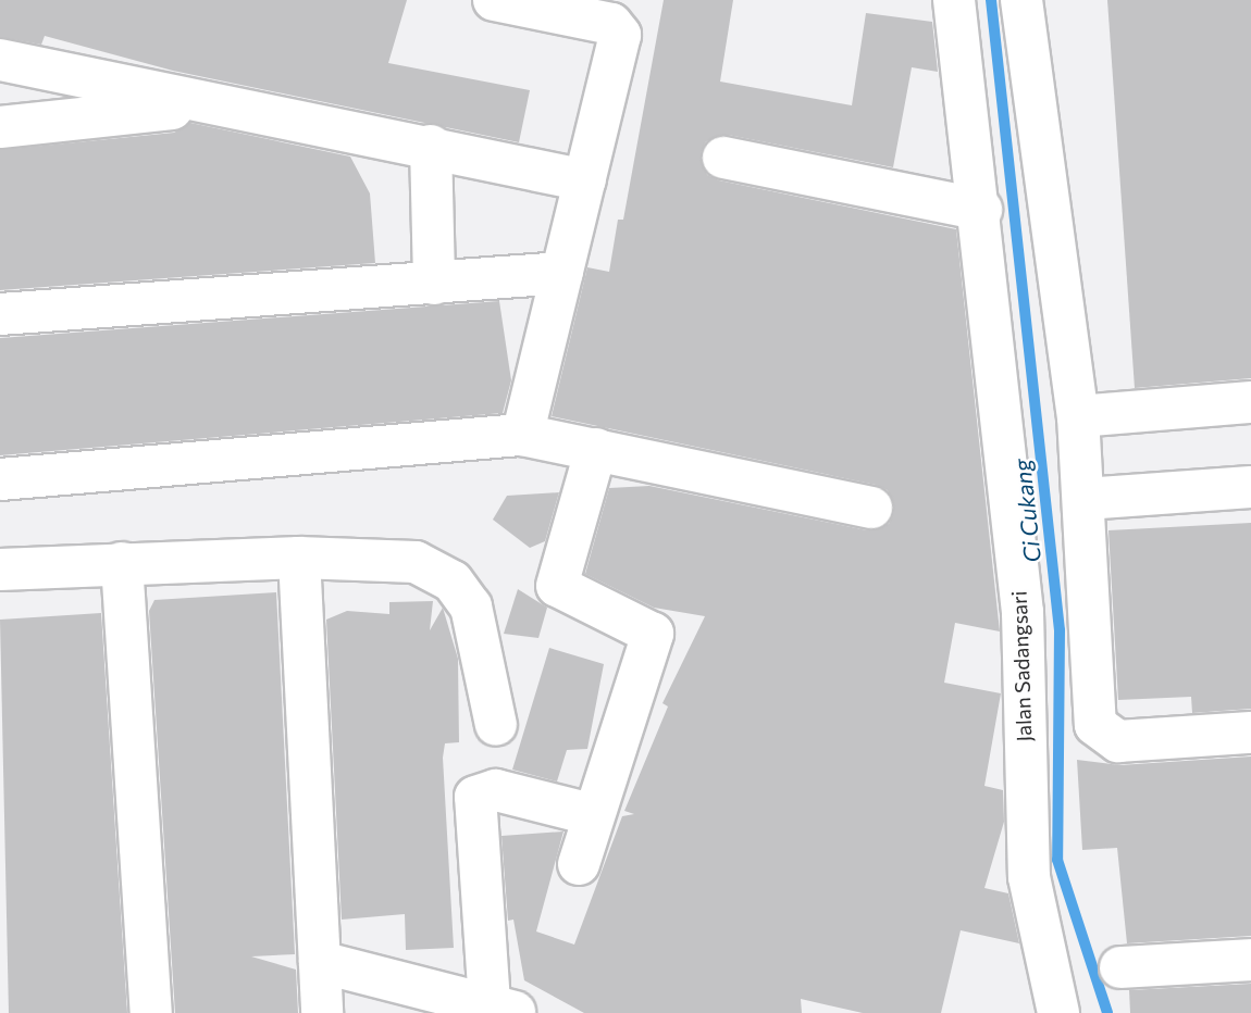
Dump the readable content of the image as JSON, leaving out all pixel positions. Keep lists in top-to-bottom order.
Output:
{
  "streets": {
    "street": ["Jalan Sadangsari"]
  },
  "water": ["Ci Cukang"]
}
